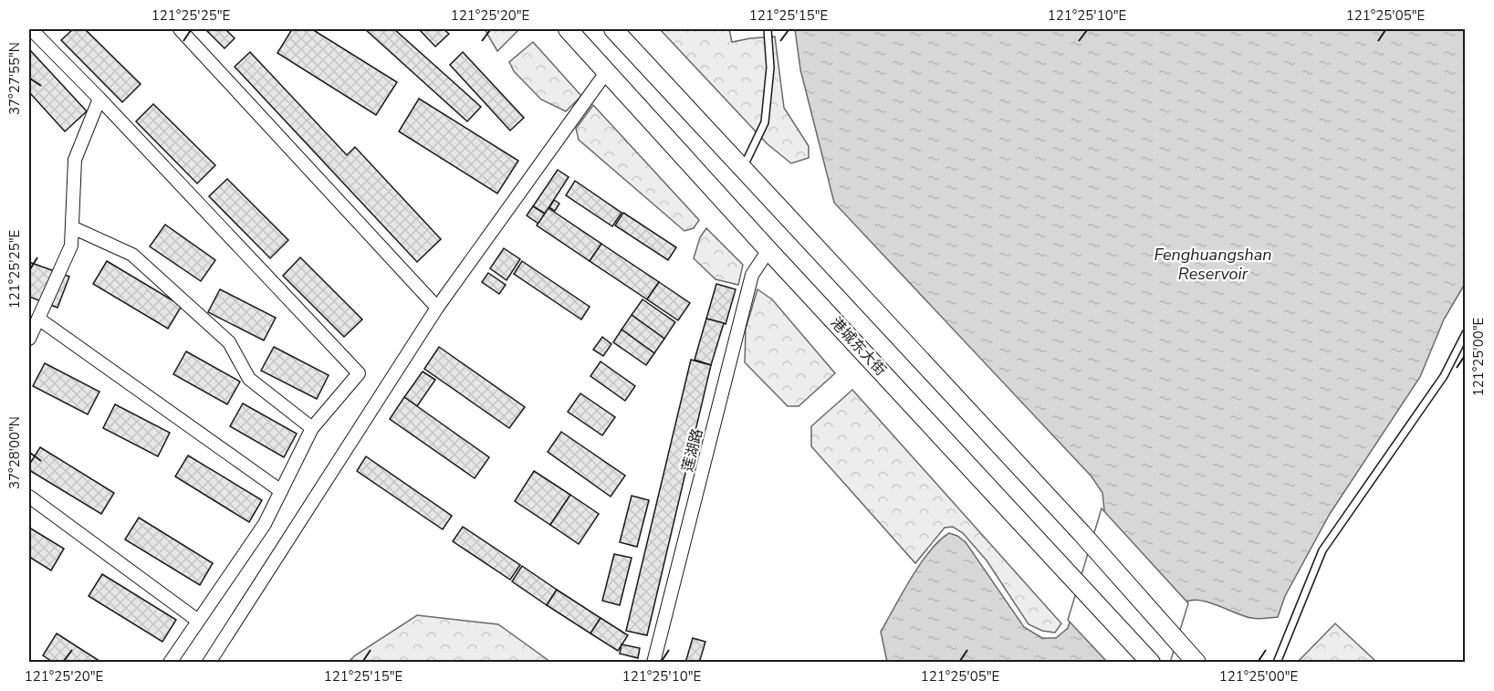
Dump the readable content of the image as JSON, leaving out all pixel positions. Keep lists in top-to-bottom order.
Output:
{
  "streets": {
    "main road": ["港城东大街"],
    "street": ["莲湖路"]
  },
  "crossings": [
    ["港城东大街", "莲湖路"]
  ],
  "water": ["Fenghuangshan Reservoir"],
  "coordinates": [
    "121°25'25\"E",
    "121°25'20\"E",
    "121°25'15\"E",
    "121°25'10\"E",
    "121°25'05\"E",
    "37°27'55\"N",
    "121°25'00\"E",
    "37°28'00\"N"
  ]
}
